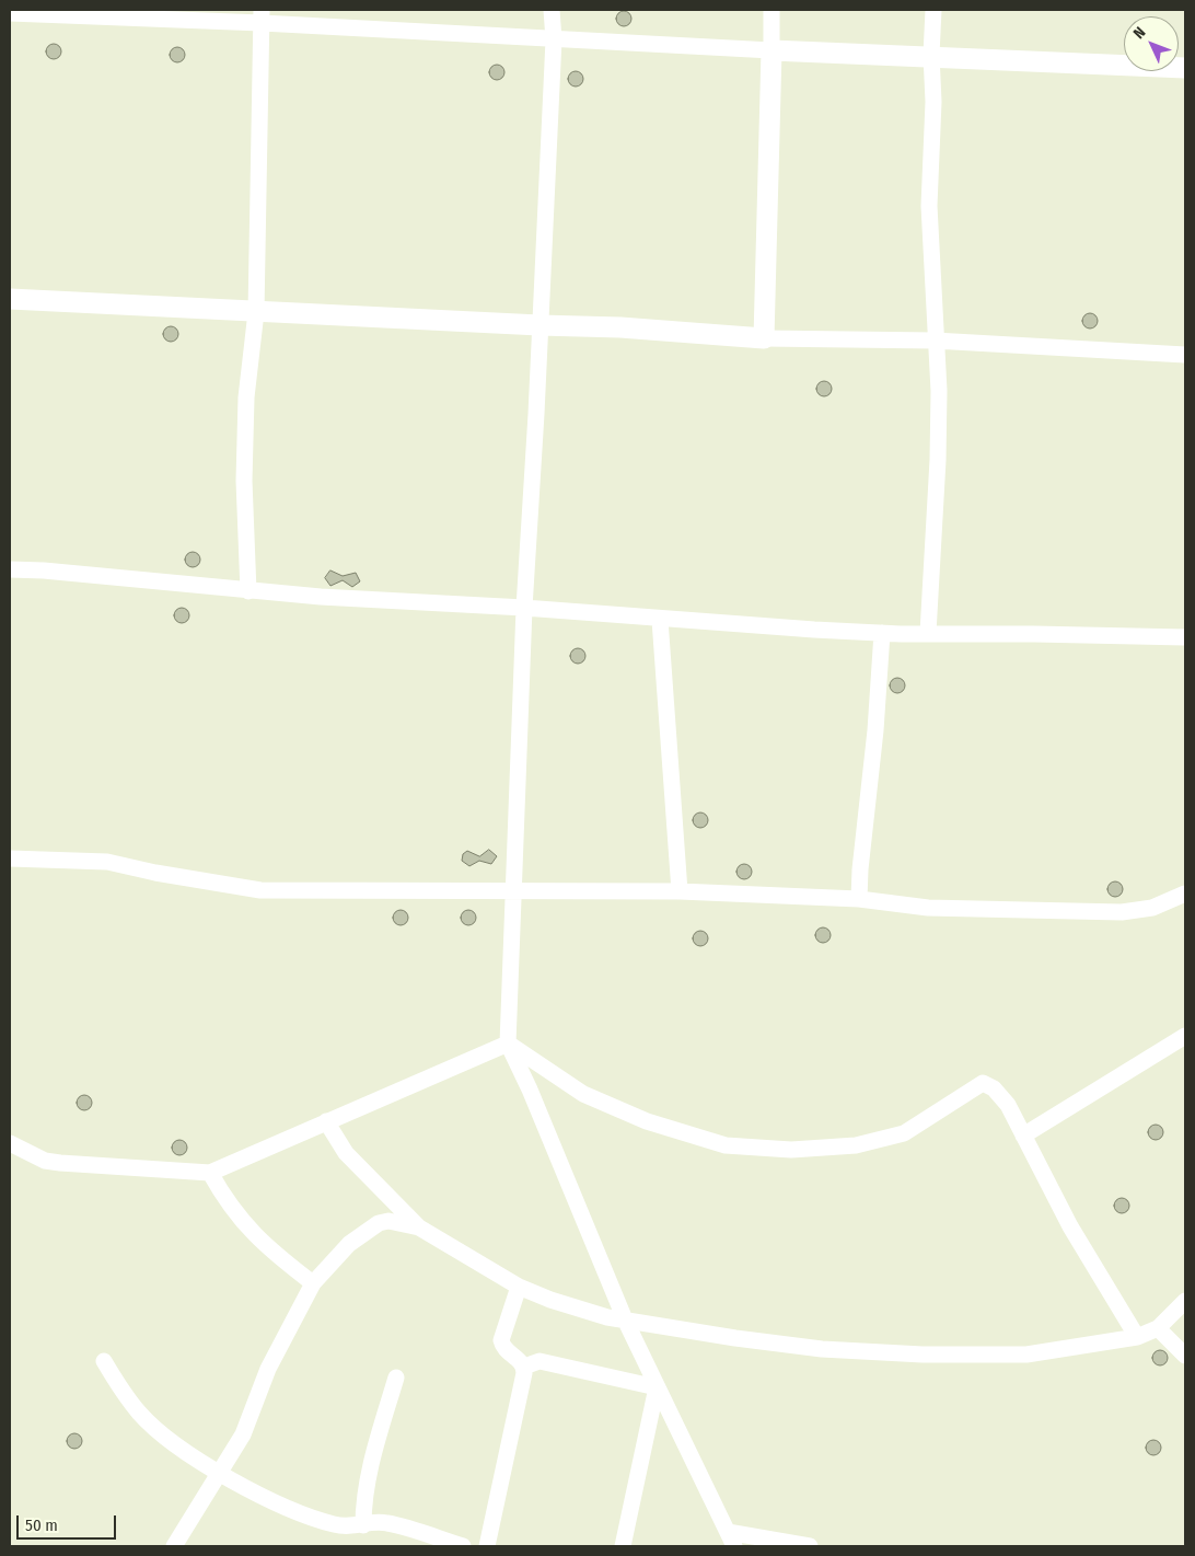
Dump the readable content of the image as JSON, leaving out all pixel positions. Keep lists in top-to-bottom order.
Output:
{
  "scale_bar": "50 m",
  "north": "top left"
}
